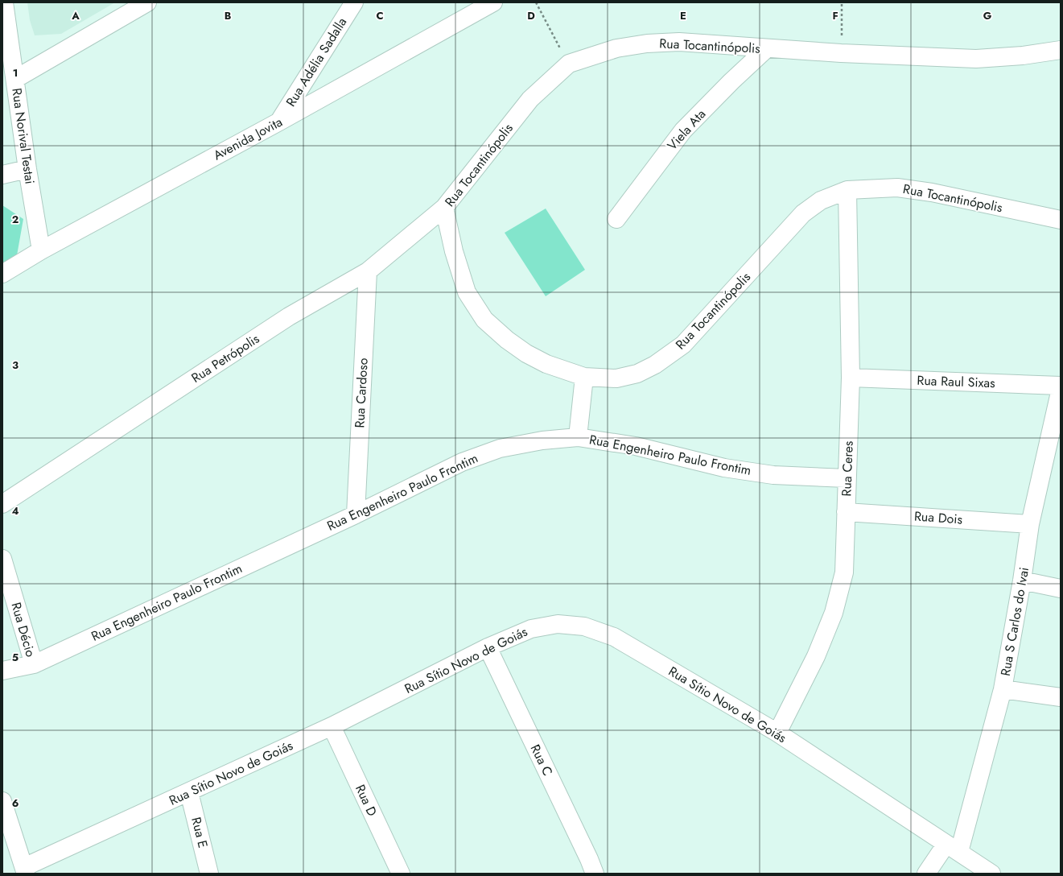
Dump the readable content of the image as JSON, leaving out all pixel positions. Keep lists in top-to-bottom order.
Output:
{
  "streets": {
    "street": [
      "Rua Tocantinópolis",
      "Rua Adélia Sadalla",
      "Viela Ata",
      "Rua Norival Testai",
      "Avenida Jovita",
      "Rua Petrópolis",
      "Rua Raul Sixas",
      "Rua Cardoso",
      "Rua Engenheiro Paulo Frontim",
      "Rua Ceres",
      "Rua Dois",
      "Rua S Carlos do Ivai",
      "Rua Décio",
      "Rua Sítio Novo de Goiás",
      "Rua C",
      "Rua D",
      "Rua E"
    ]
  },
  "crossings": [
    ["Rua Tocantinópolis", "Viela Ata"],
    ["Rua Tocantinópolis", "Rua Petrópolis"],
    ["Rua Tocantinópolis", "Rua Ceres"],
    ["Rua Adélia Sadalla", "Avenida Jovita"],
    ["Rua Norival Testai", "Avenida Jovita"],
    ["Rua Petrópolis", "Rua Cardoso"],
    ["Rua Raul Sixas", "Rua Ceres"],
    ["Rua Cardoso", "Rua Engenheiro Paulo Frontim"],
    ["Rua Engenheiro Paulo Frontim", "Rua Ceres"],
    ["Rua Engenheiro Paulo Frontim", "Rua Décio"],
    ["Rua Ceres", "Rua Dois"],
    ["Rua Ceres", "Rua Sítio Novo de Goiás"],
    ["Rua Dois", "Rua S Carlos do Ivai"],
    ["Rua S Carlos do Ivai", "Rua Sítio Novo de Goiás"],
    ["Rua Sítio Novo de Goiás", "Rua C"],
    ["Rua Sítio Novo de Goiás", "Rua D"],
    ["Rua Sítio Novo de Goiás", "Rua E"]
  ],
  "grid": {
    "columns": [
      "A",
      "B",
      "C",
      "D",
      "E",
      "F",
      "G"
    ],
    "rows": [
      "1",
      "2",
      "3",
      "4",
      "5",
      "6"
    ]
  }
}
